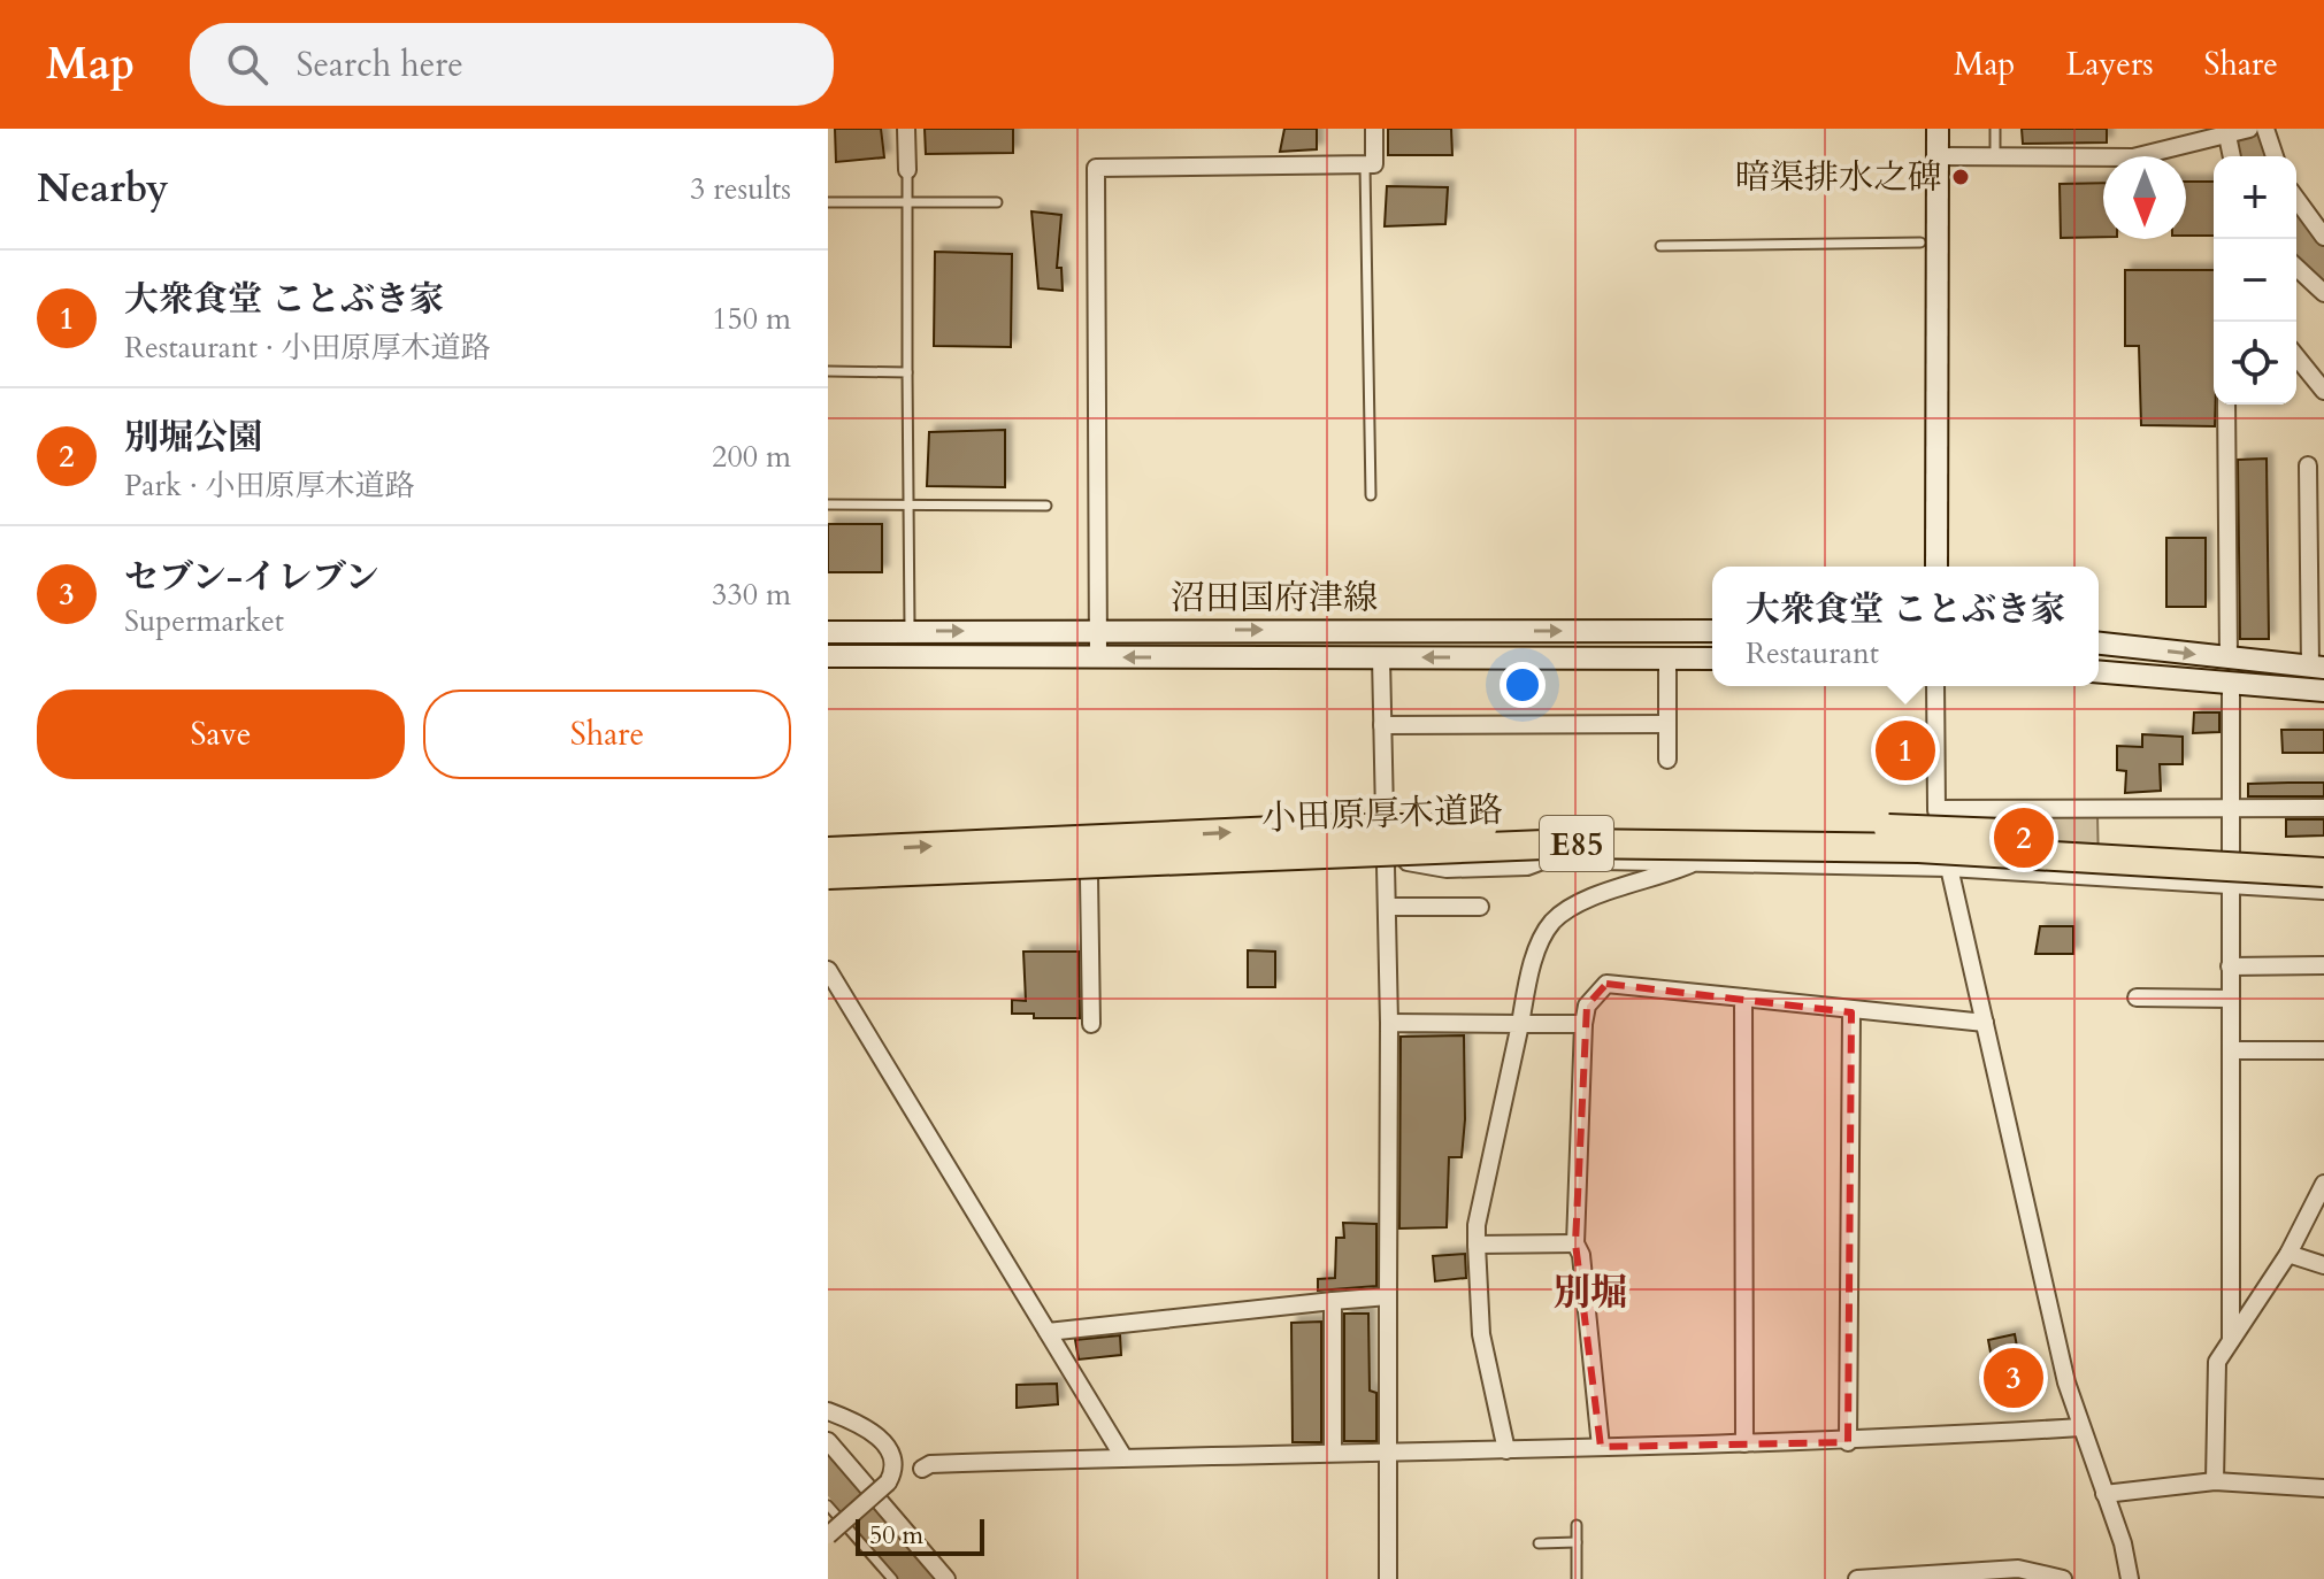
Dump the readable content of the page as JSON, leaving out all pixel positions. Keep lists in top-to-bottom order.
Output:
{
  "streets": {
    "highway": ["小田原厚木道路", "E85"],
    "main road": ["沼田国府津線"]
  },
  "districts": ["別堀"],
  "places": ["暗渠排水之碑"],
  "scale_bar": "50 m",
  "north": "bottom",
  "page": {
    "header": "Map",
    "search": "Search here",
    "nav": ["Map", "Layers", "Share"],
    "heading": ["Nearby", "3 results"],
    "map_buttons": ["+", "−"],
    "list": [
      {
        "mark": "1",
        "name": "大衆食堂 ことぶき家",
        "note": "Restaurant · 小田原厚木道路",
        "value": "150 m"
      },
      {
        "mark": "2",
        "name": "別堀公園",
        "note": "Park · 小田原厚木道路",
        "value": "200 m"
      },
      {
        "mark": "3",
        "name": "セブン-イレブン",
        "note": "Supermarket",
        "value": "330 m"
      }
    ],
    "popup": ["大衆食堂 ことぶき家", "Restaurant"],
    "buttons": ["Save", "Share"],
    "pins": ["1", "2", "3"],
    "scale": "50 m"
  }
}
